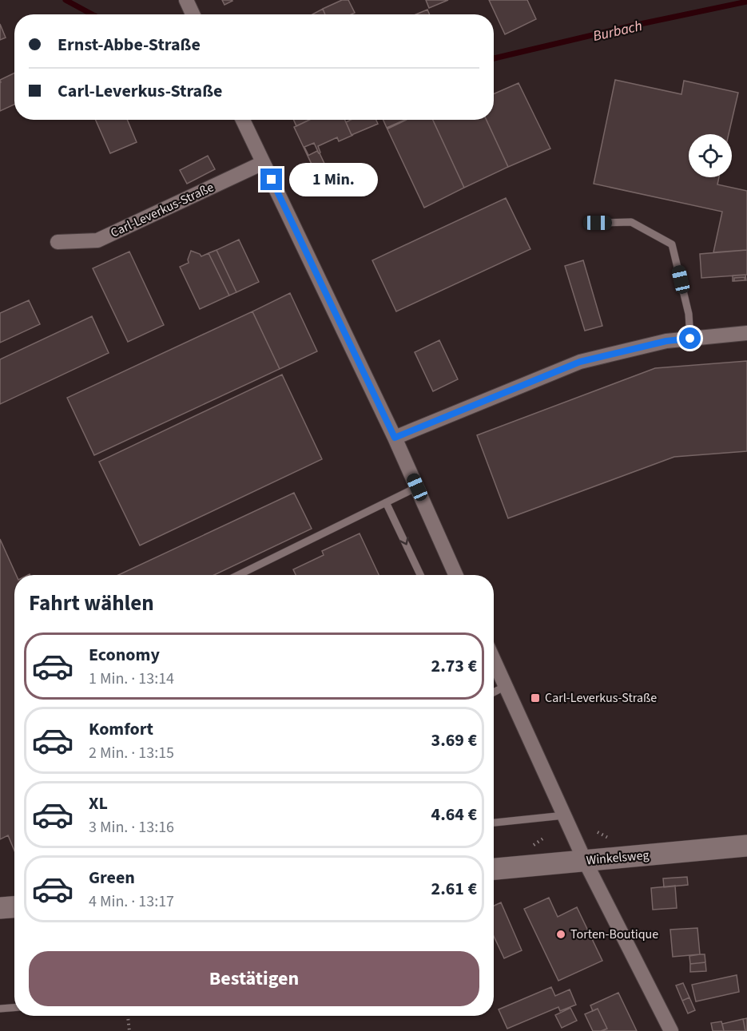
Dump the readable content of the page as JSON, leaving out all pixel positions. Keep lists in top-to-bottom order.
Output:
{
  "streets": {
    "street": ["Carl-Leverkus-Straße", "Winkelsweg"]
  },
  "water": ["Burbach"],
  "places": {
    "transit": ["Carl-Leverkus-Straße"],
    "other": ["Torten-Boutique"]
  },
  "page": {
    "banner": ["Ernst-Abbe-Straße", "Carl-Leverkus-Straße"],
    "bubble": "1 Min.",
    "heading": "Fahrt wählen",
    "list": [
      {
        "name": "Economy",
        "note": "1 Min. · 13:14",
        "value": "2.73 €"
      },
      {
        "name": "Komfort",
        "note": "2 Min. · 13:15",
        "value": "3.69 €"
      },
      {
        "name": "XL",
        "note": "3 Min. · 13:16",
        "value": "4.64 €"
      },
      {
        "name": "Green",
        "note": "4 Min. · 13:17",
        "value": "2.61 €"
      }
    ],
    "buttons": "Bestätigen"
  }
}
